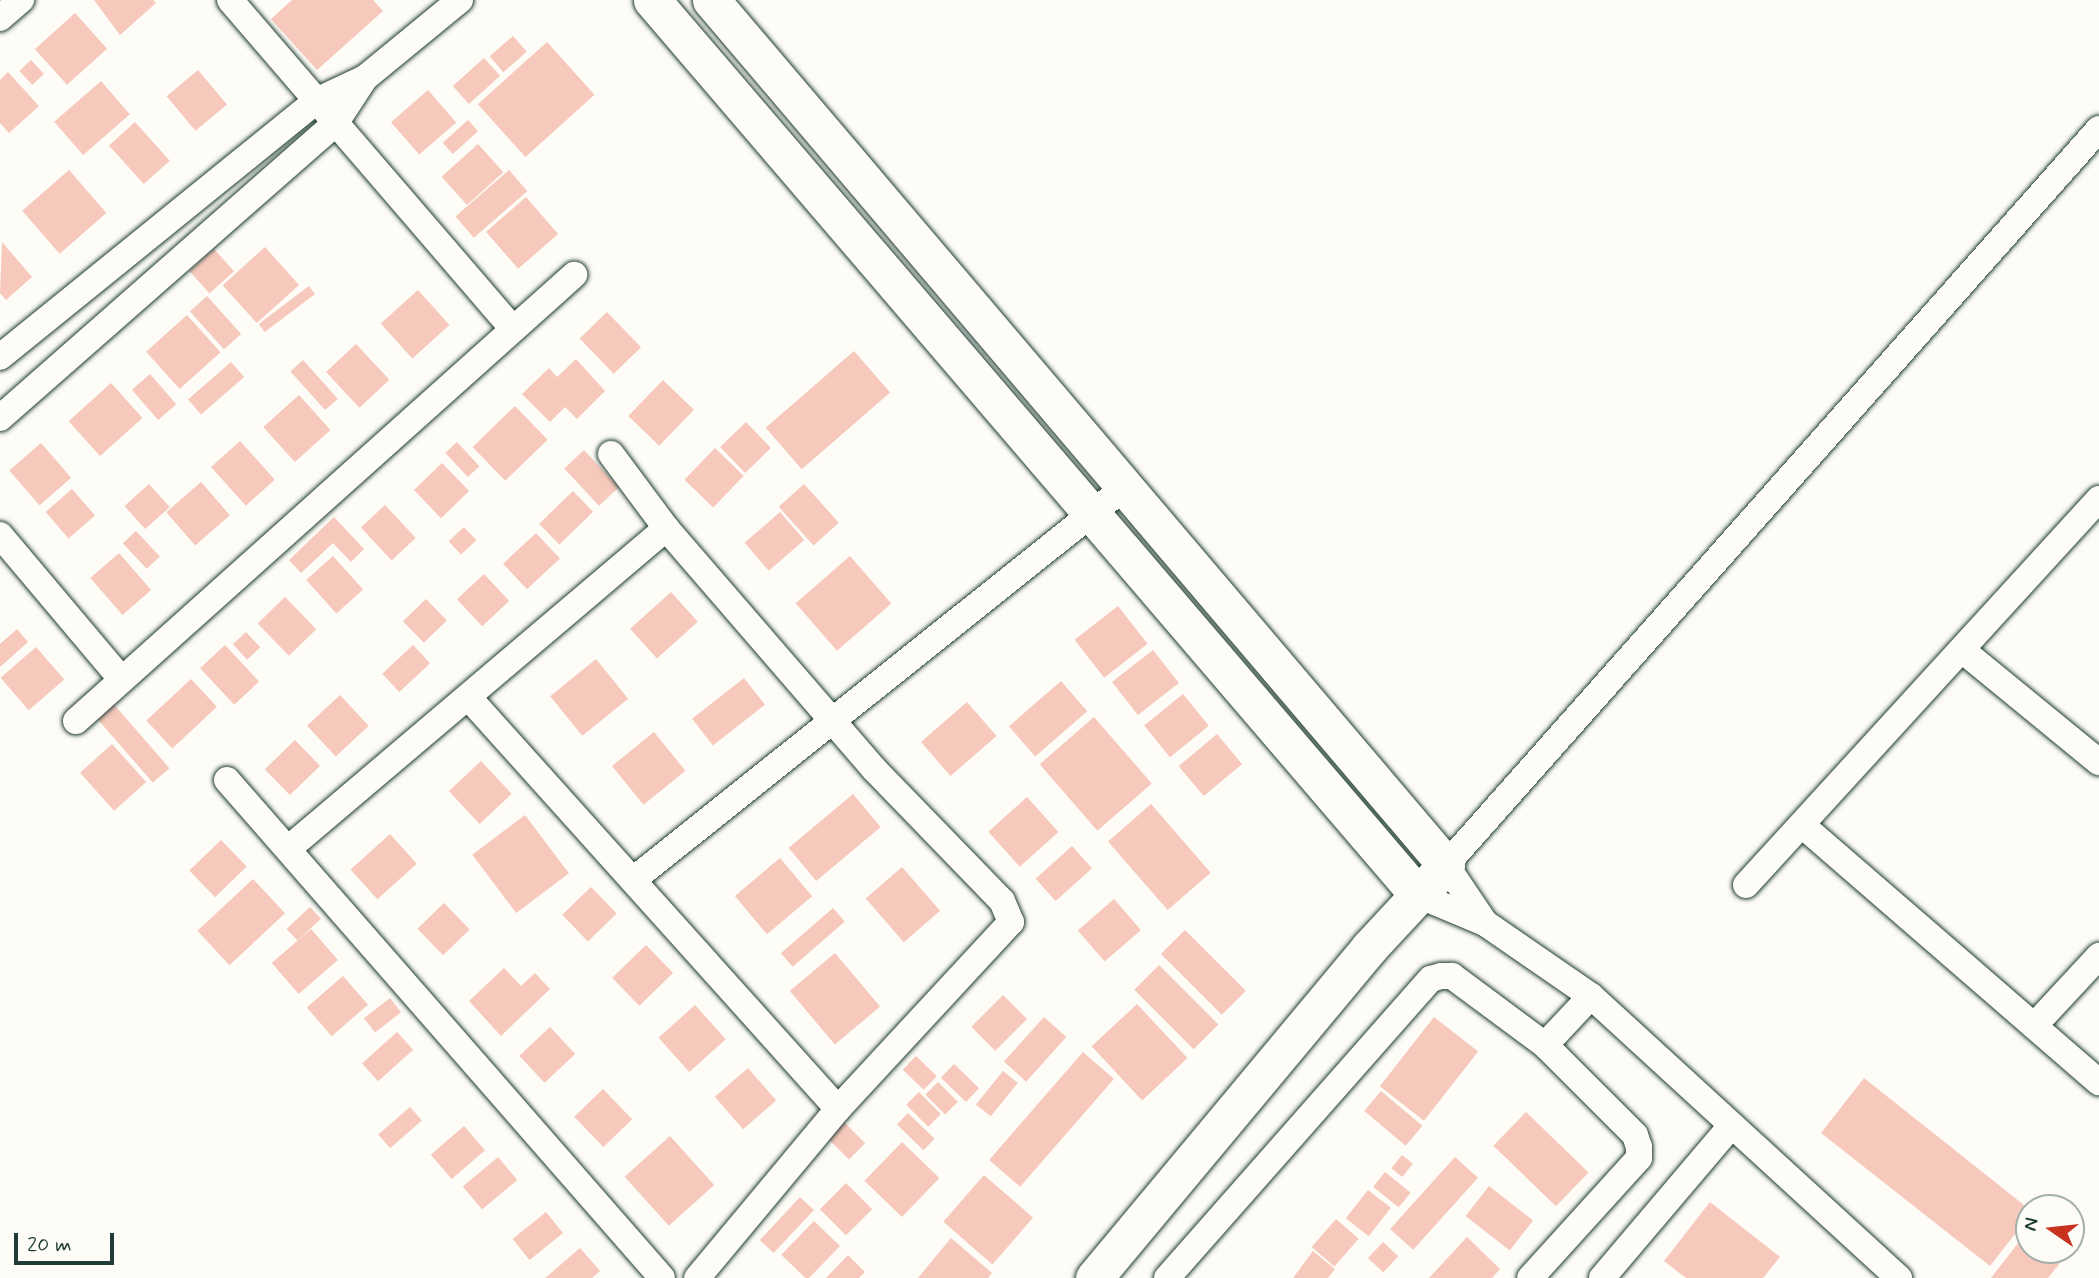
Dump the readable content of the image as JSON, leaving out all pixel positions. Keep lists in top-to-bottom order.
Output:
{
  "scale_bar": "20 m",
  "north": "left"
}
